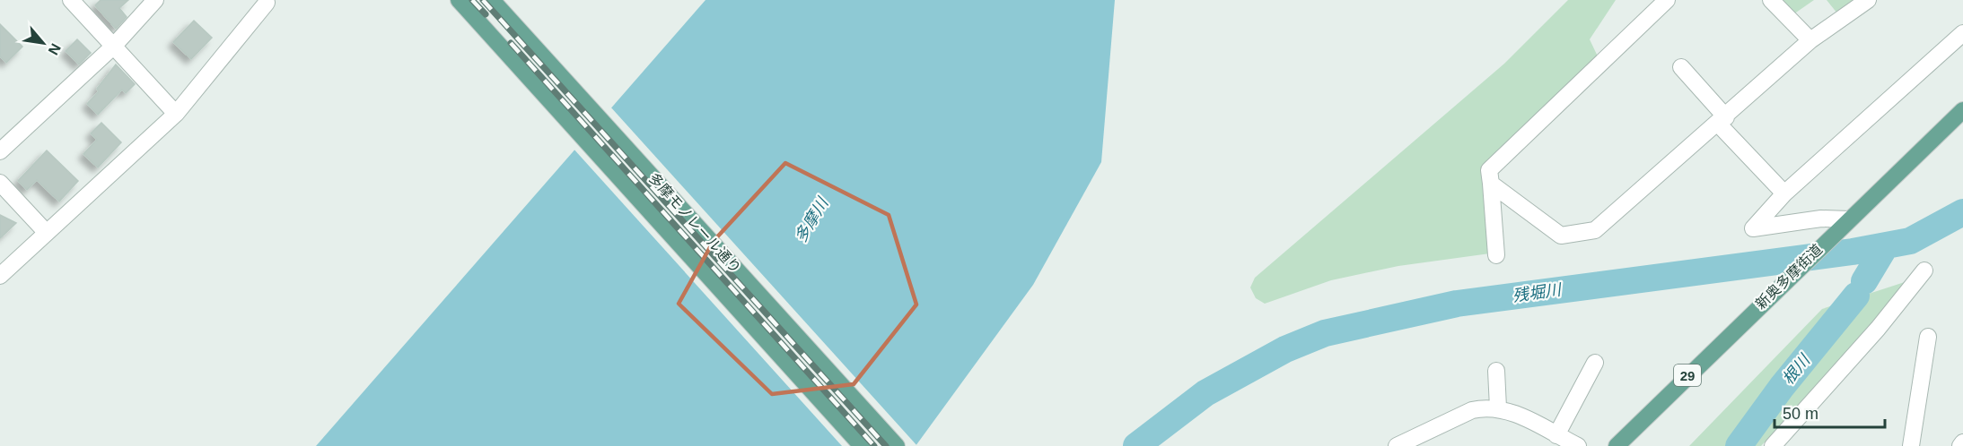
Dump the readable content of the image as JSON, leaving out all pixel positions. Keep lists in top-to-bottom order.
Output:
{
  "streets": {
    "main road": ["多摩モノレール通り", "新奥多摩街道", "29"]
  },
  "water": ["多摩川", "残堀川", "根川"],
  "scale_bar": "50 m",
  "north": "bottom right"
}
